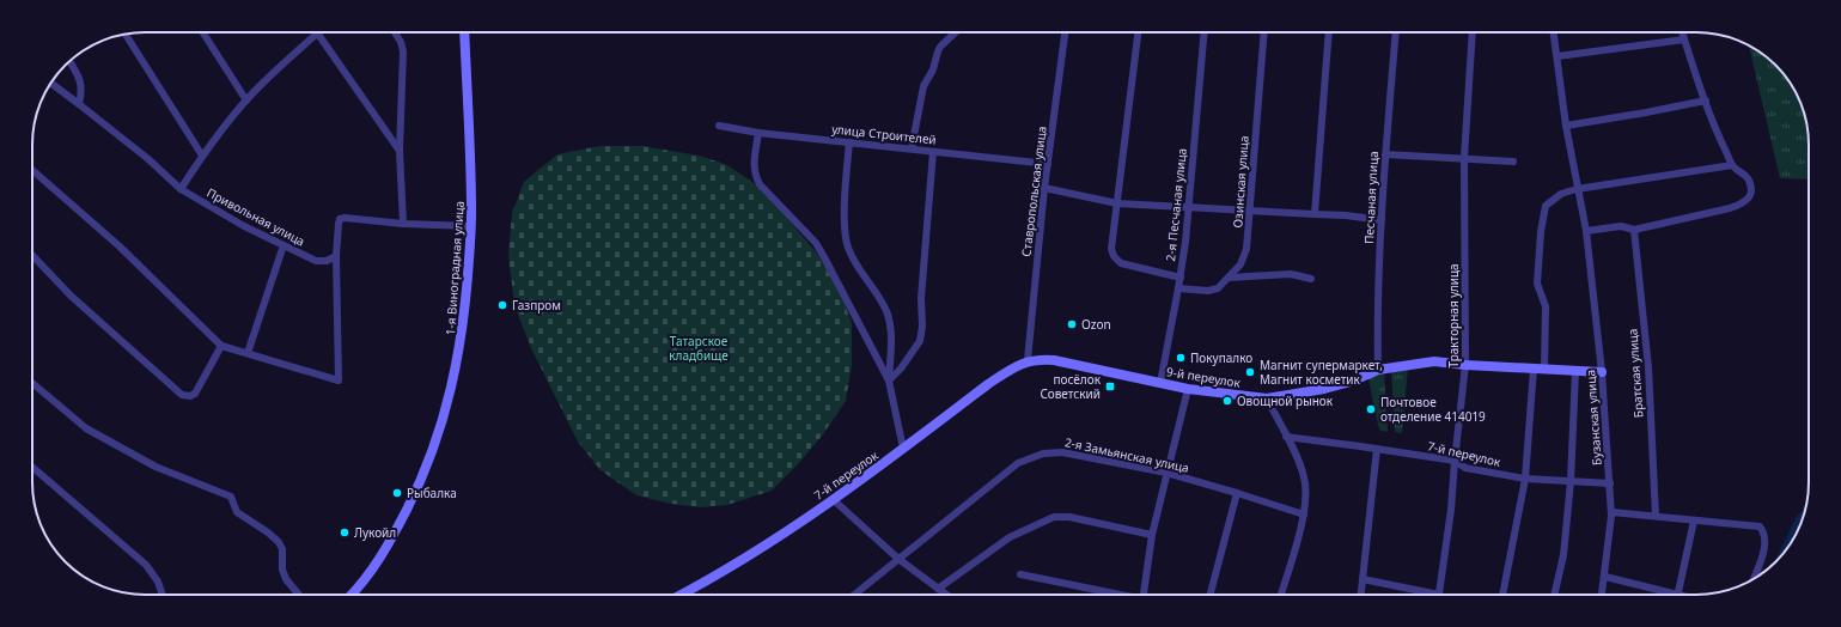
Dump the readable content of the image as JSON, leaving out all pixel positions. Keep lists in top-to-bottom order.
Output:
{
  "streets": {
    "street": [
      "улица Строителей",
      "Озинская улица",
      "Ставропольская улица",
      "Песчаная улица",
      "2-я Песчаная улица",
      "Привольная улица",
      "1-я Виноградная улица",
      "Тракторная улица",
      "Братская улица",
      "9-й переулок",
      "Бузанская улица",
      "7-й переулок",
      "2-я Замьянская улица"
    ]
  },
  "crossings": [
    ["улица Строителей", "Ставропольская улица"],
    ["Озинская улица", "2-я Песчаная улица"],
    ["Ставропольская улица", "9-й переулок"],
    ["Ставропольская улица", "7-й переулок"],
    ["Песчаная улица", "9-й переулок"],
    ["2-я Песчаная улица", "9-й переулок"],
    ["Тракторная улица", "9-й переулок"],
    ["Тракторная улица", "7-й переулок"],
    ["9-й переулок", "Бузанская улица"],
    ["9-й переулок", "7-й переулок"],
    ["Бузанская улица", "7-й переулок"]
  ],
  "parks": ["Татарское кладбище"],
  "places": {
    "other": [
      "Газпром",
      "Ozon",
      "Покупалко",
      "Магнит супермаркет, Магнит косметик",
      "Овощной рынок",
      "Почтовое отделение 414019",
      "Рыбалка",
      "Лукойл"
    ],
    "transit": ["посёлок Советский"]
  }
}
